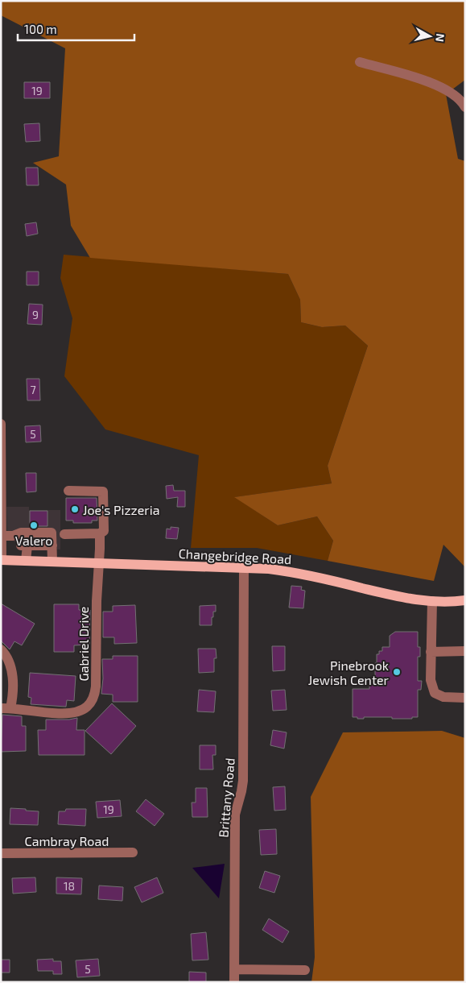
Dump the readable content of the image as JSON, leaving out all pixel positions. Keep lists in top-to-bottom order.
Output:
{
  "streets": {
    "main road": ["Changebridge Road"],
    "street": ["Gabriel Drive", "Brittany Road", "Cambray Road"]
  },
  "crossings": [
    ["Changebridge Road", "Gabriel Drive"],
    ["Changebridge Road", "Brittany Road"]
  ],
  "places": ["Joe's Pizzeria", "Valero", "Pinebrook Jewish Center"],
  "house_numbers": [
    "19",
    "9",
    "7",
    "5",
    "19",
    "18",
    "5"
  ],
  "scale_bar": "100 m",
  "north": "right"
}
